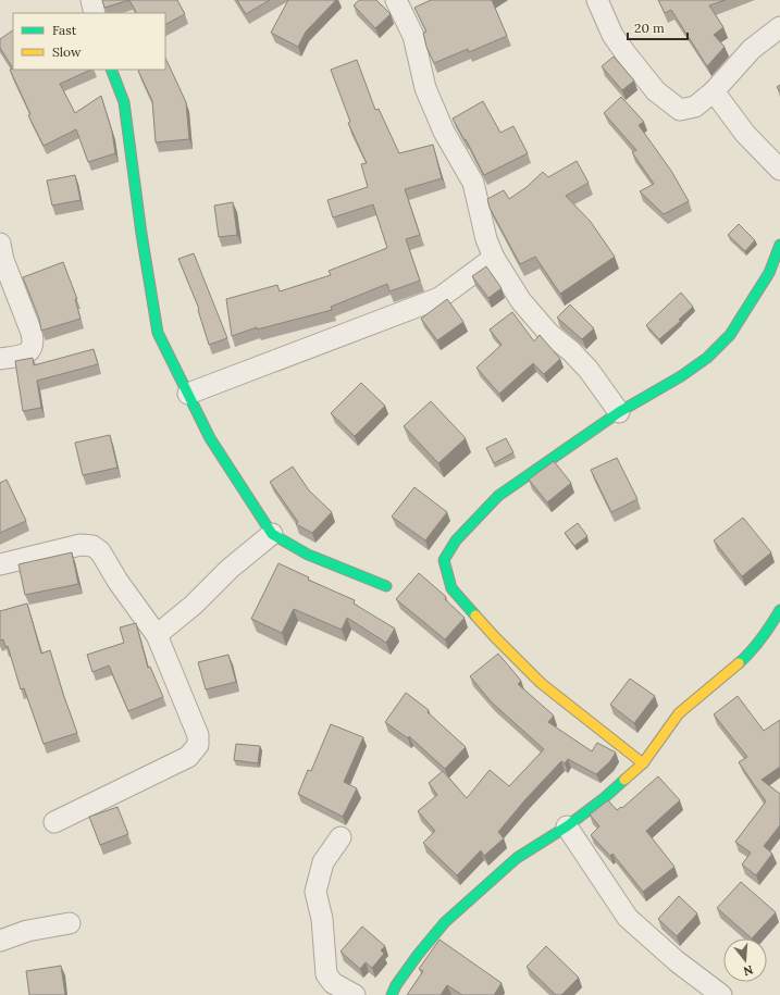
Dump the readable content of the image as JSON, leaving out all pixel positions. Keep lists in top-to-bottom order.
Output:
{
  "legend": ["Fast", "Slow"],
  "scale_bar": "20 m",
  "north": "bottom"
}
